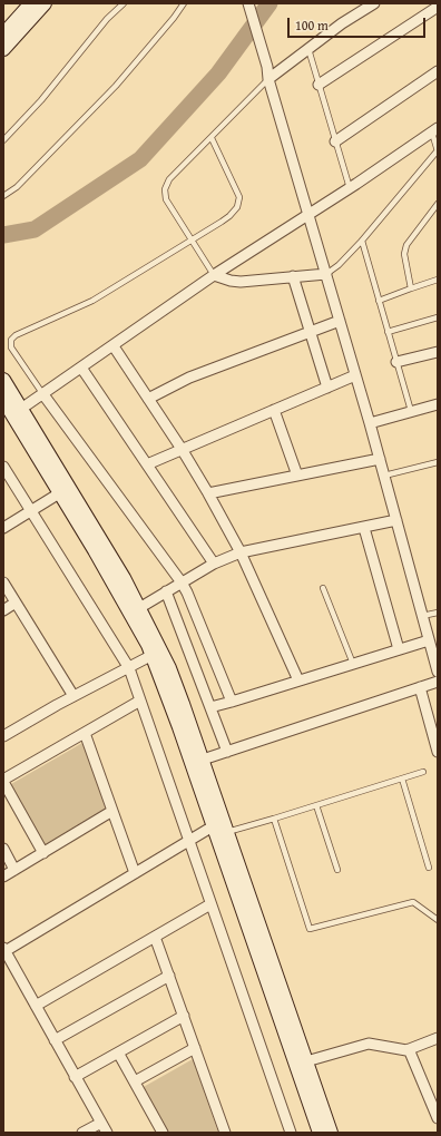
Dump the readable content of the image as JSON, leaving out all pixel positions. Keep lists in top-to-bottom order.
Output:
{
  "scale_bar": "100 m"
}
